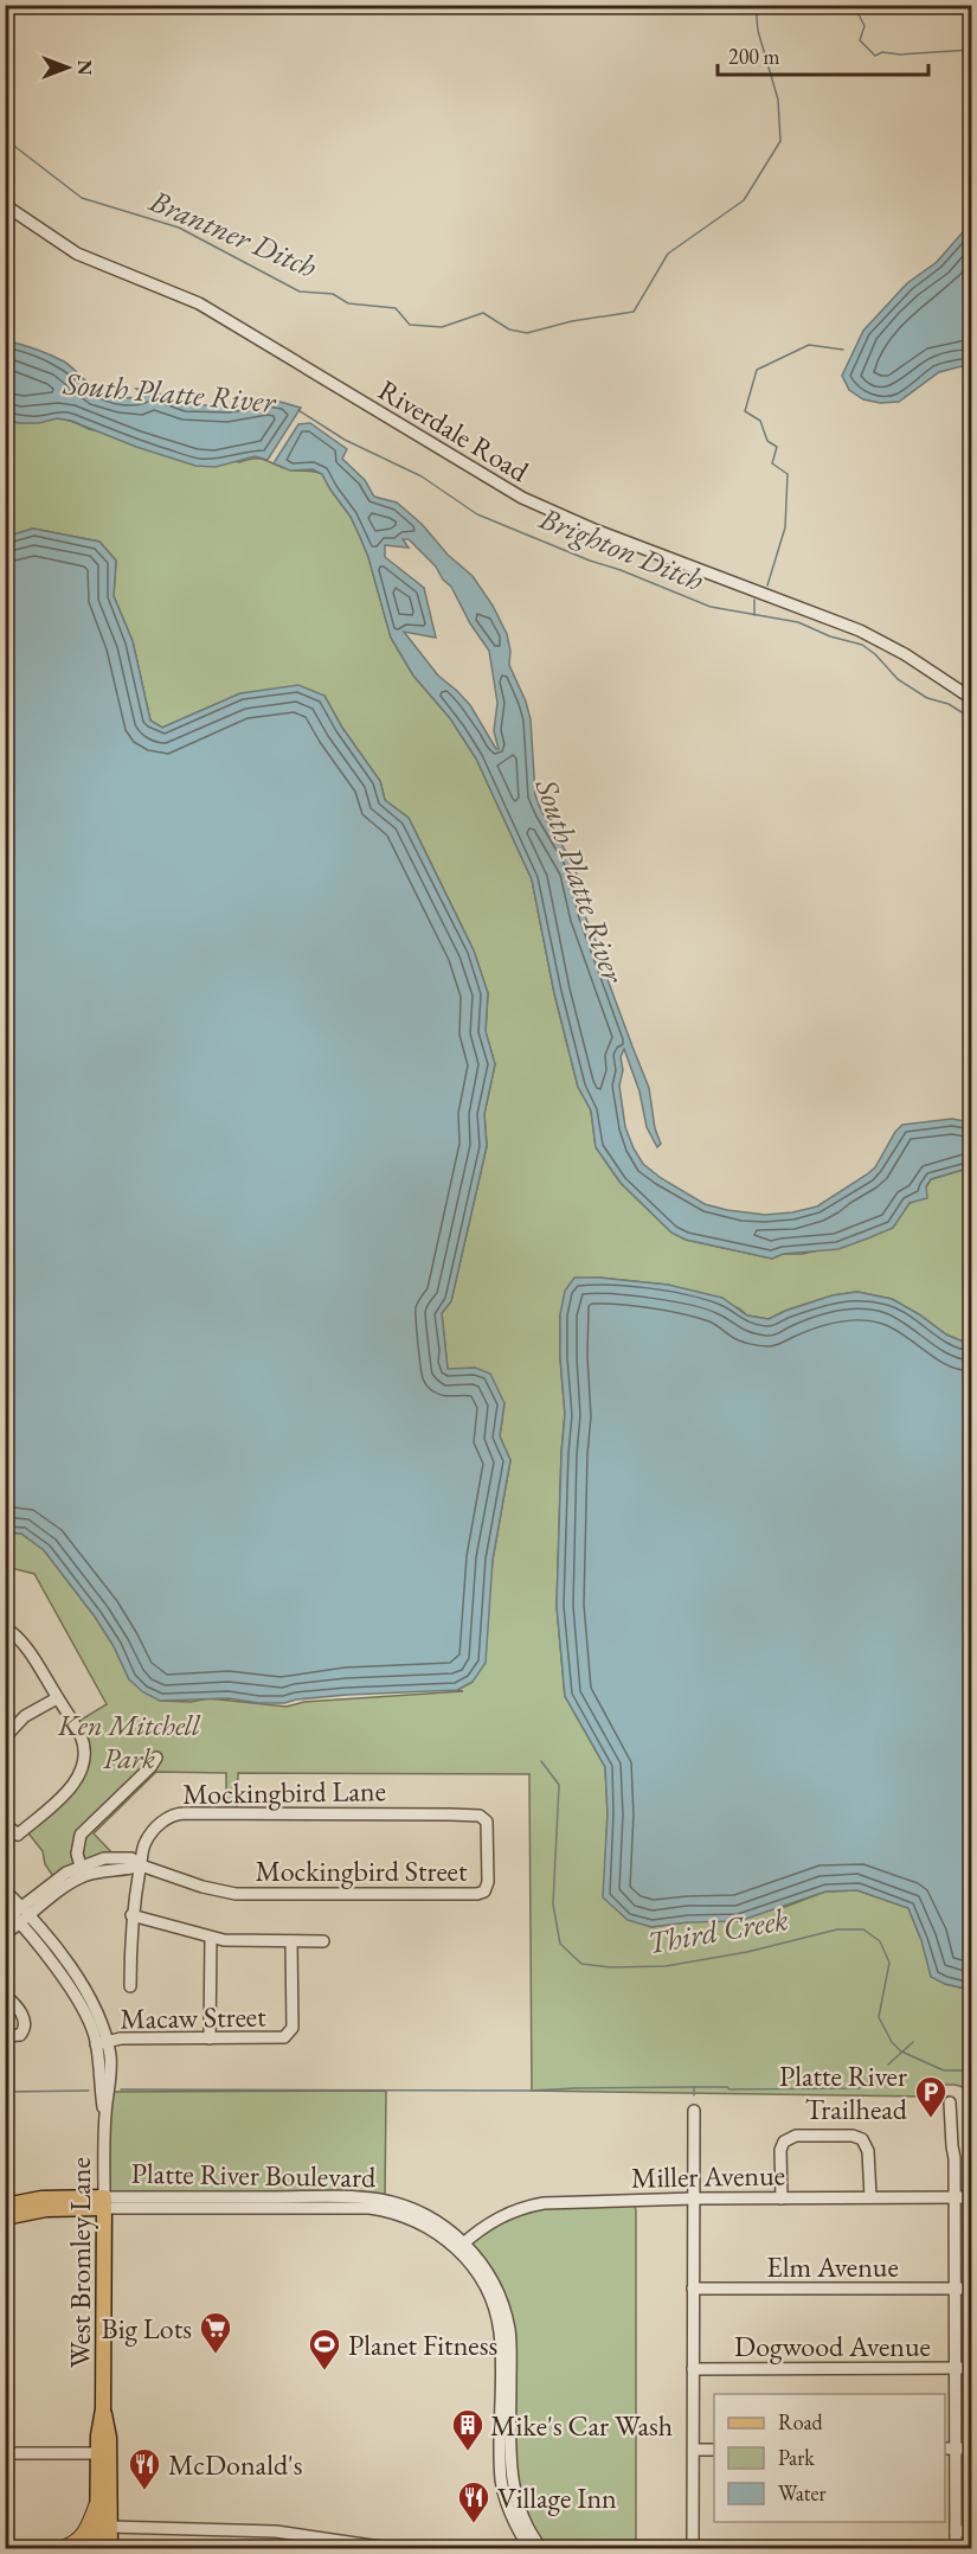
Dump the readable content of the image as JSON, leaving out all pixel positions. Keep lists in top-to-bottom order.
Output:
{
  "streets": {
    "main road": ["Platte River Boulevard", "West Bromley Lane"],
    "street": [
      "Riverdale Road",
      "Mockingbird Lane",
      "Mockingbird Street",
      "Macaw Street",
      "Miller Avenue",
      "Elm Avenue",
      "Dogwood Avenue"
    ]
  },
  "crossings": [
    ["Mockingbird Lane", "Mockingbird Street"],
    ["Mockingbird Street", "West Bromley Lane"],
    ["Macaw Street", "West Bromley Lane"],
    ["Platte River Boulevard", "Miller Avenue"],
    ["Platte River Boulevard", "West Bromley Lane"]
  ],
  "water": [
    "Brantner Ditch",
    "South Platte River",
    "Brighton Ditch",
    "Third Creek"
  ],
  "parks": ["Ken Mitchell Park"],
  "places": {
    "parking": ["Platte River Trailhead"],
    "supermarket": ["Big Lots"],
    "sports": ["Planet Fitness"],
    "building": ["Mike's Car Wash"],
    "restaurant": ["McDonald's", "Village Inn"]
  },
  "legend": ["Road", "Park", "Water"],
  "scale_bar": "200 m",
  "north": "right"
}
